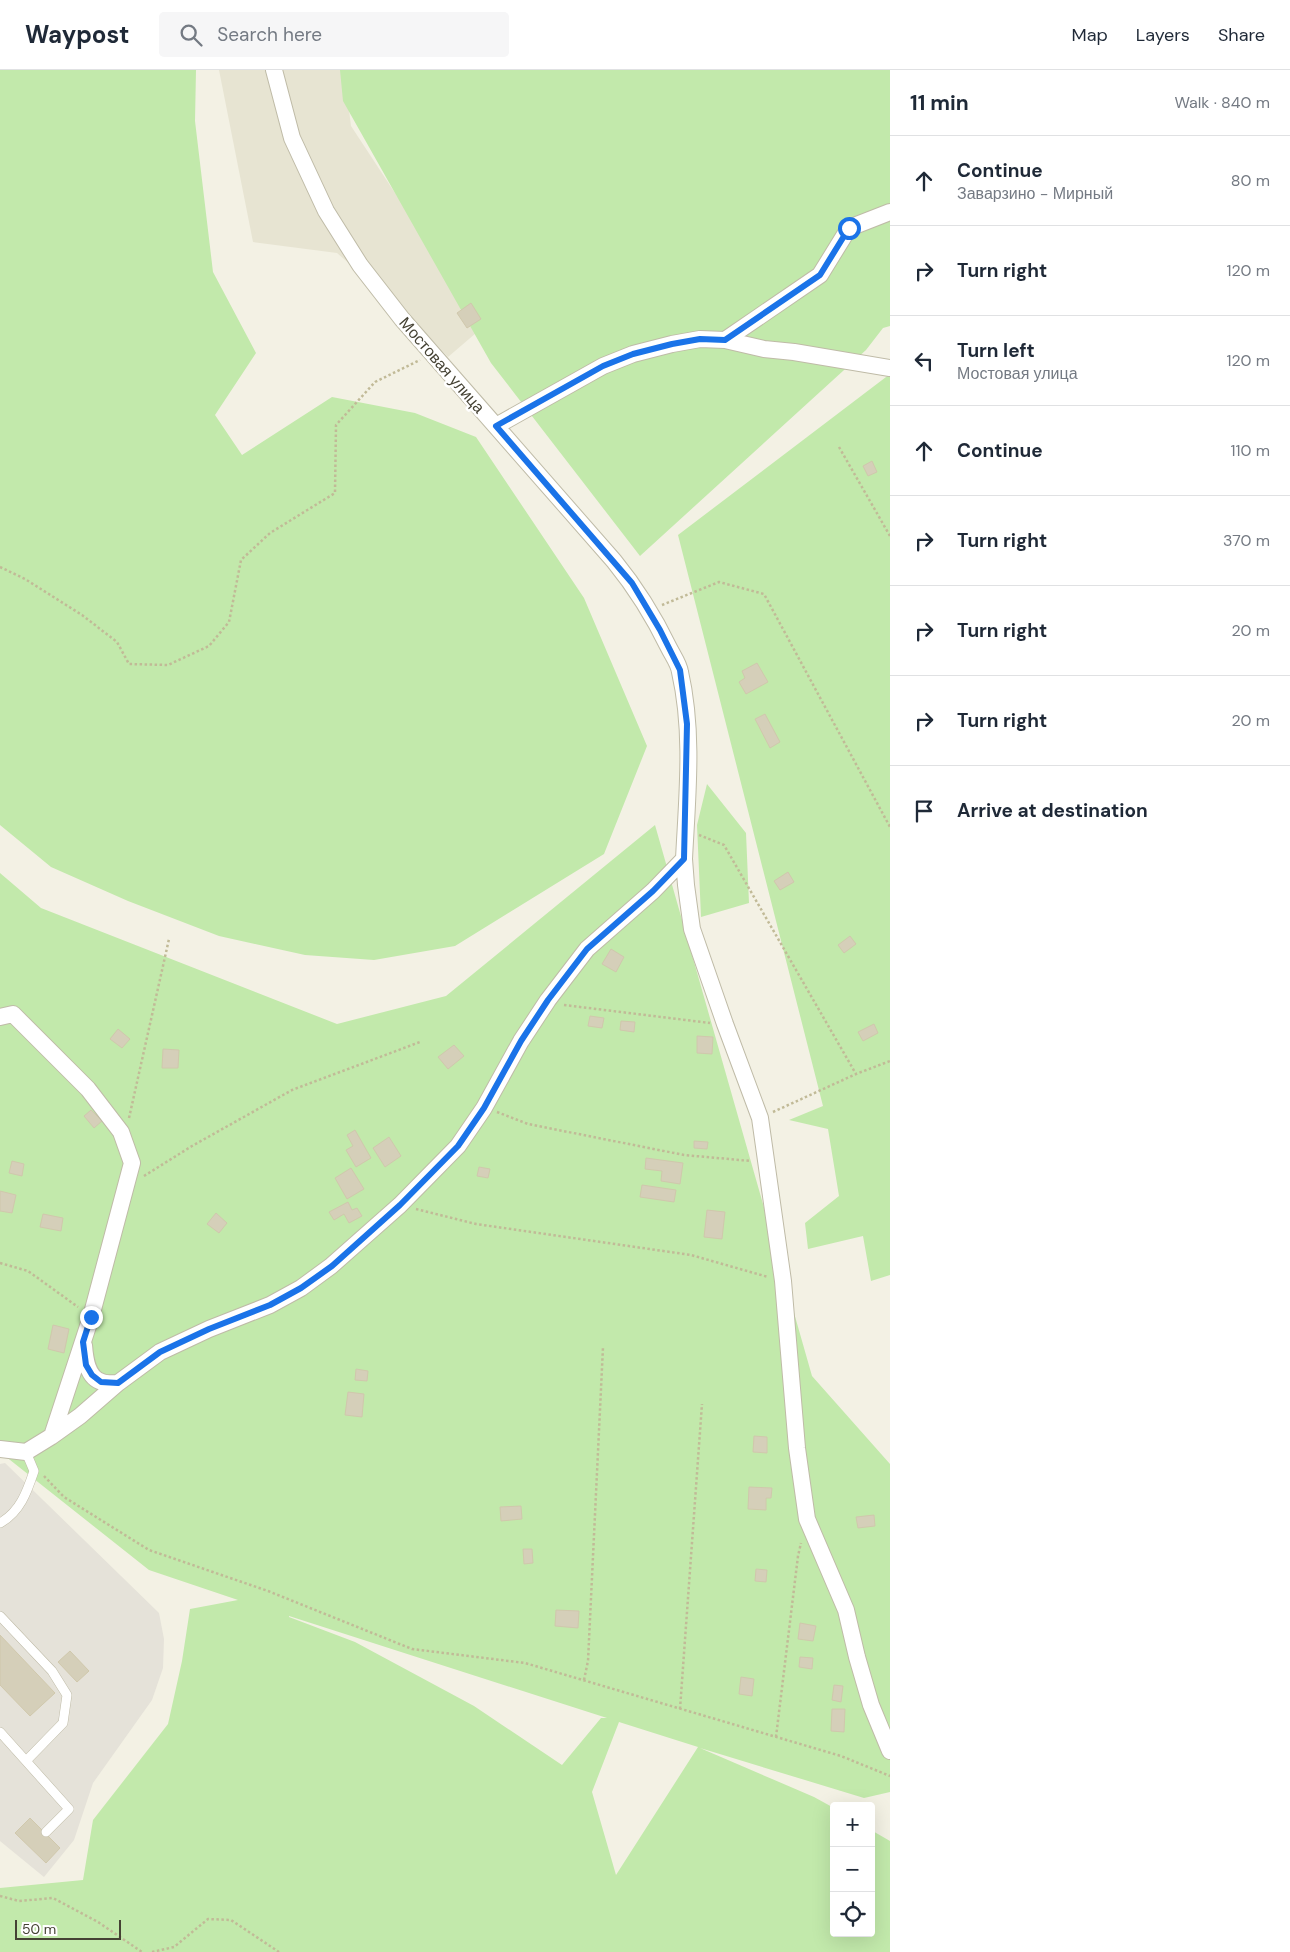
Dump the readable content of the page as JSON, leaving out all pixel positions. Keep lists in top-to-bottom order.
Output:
{
  "streets": {
    "street": ["Мостовая улица"]
  },
  "scale_bar": "50 m",
  "page": {
    "header": "Waypost",
    "search": "Search here",
    "nav": ["Map", "Layers", "Share"],
    "heading": ["11 min", "Walk · 840 m"],
    "list": [
      ["Continue", "Заварзино - Мирный", "80 m"],
      ["Turn right", "120 m"],
      ["Turn left", "Мостовая улица", "120 m"],
      ["Continue", "110 m"],
      ["Turn right", "370 m"],
      ["Turn right", "20 m"],
      ["Turn right", "20 m"],
      "Arrive at destination"
    ],
    "map_buttons": ["+", "−"],
    "scale": "50 m"
  }
}
